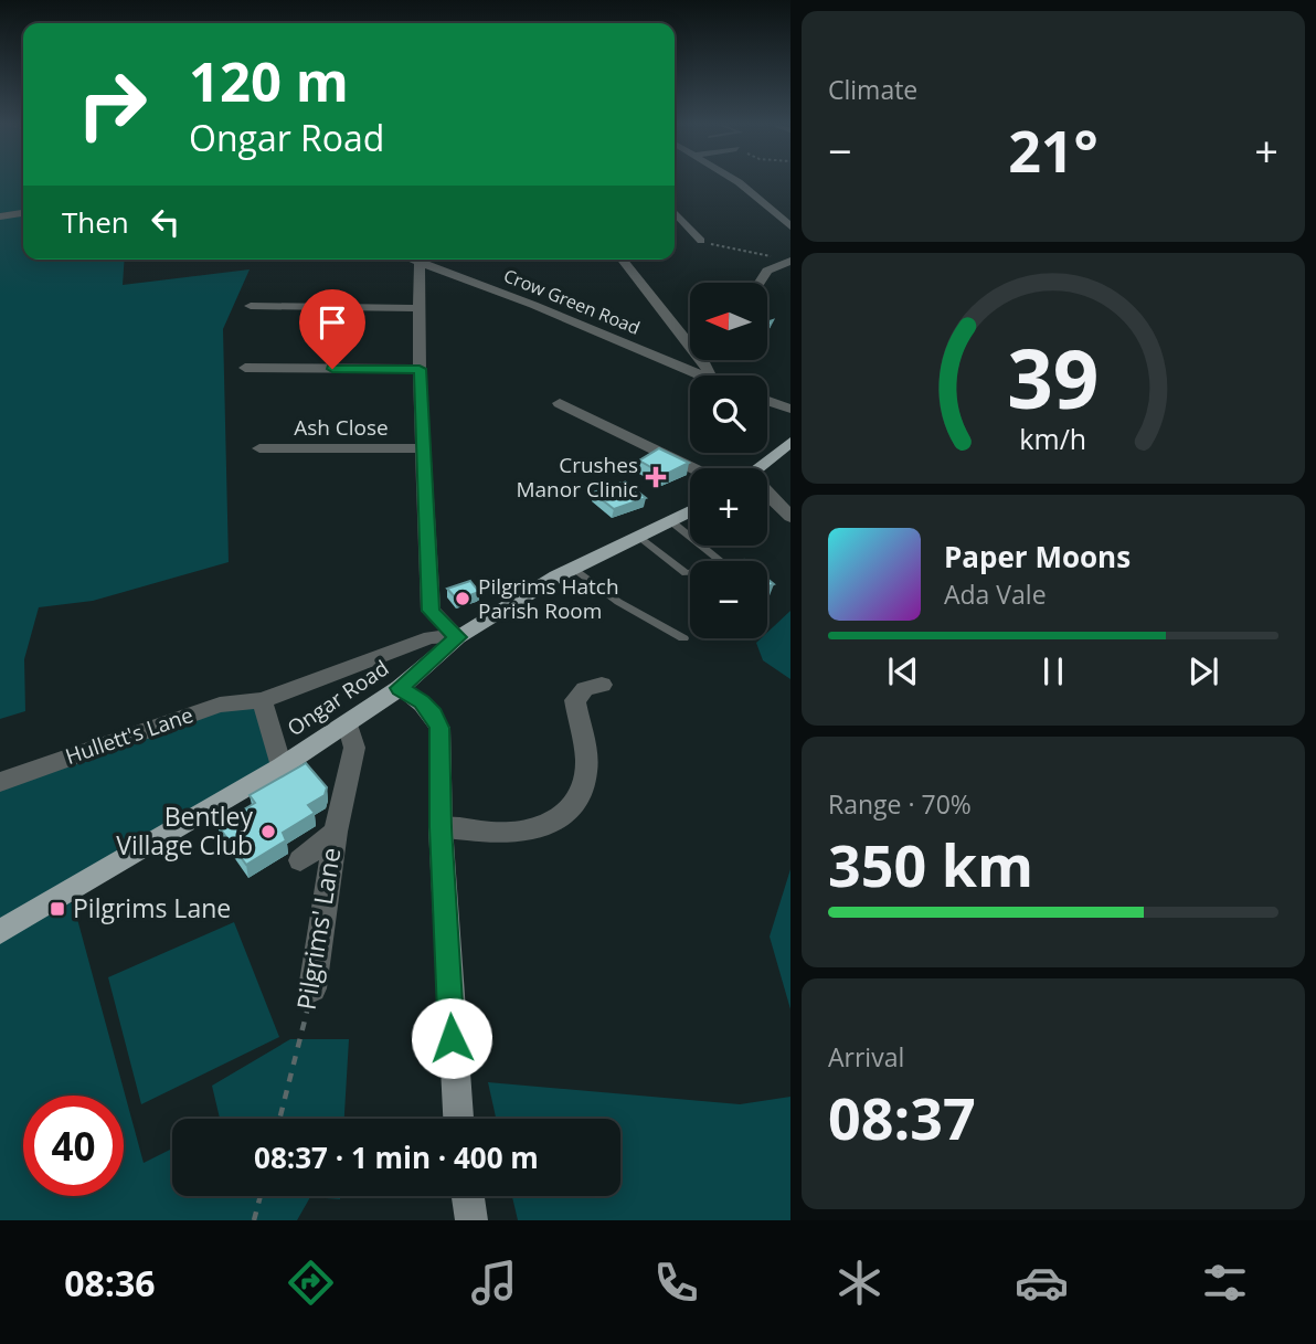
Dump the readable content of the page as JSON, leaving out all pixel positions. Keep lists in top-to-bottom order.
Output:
{
  "streets": {
    "main road": ["Ongar Road"],
    "street": [
      "Crow Green Road",
      "Ash Close",
      "Hullett's Lane",
      "Pilgrims' Lane"
    ]
  },
  "crossings": [
    ["Ongar Road", "Hullett's Lane"],
    ["Ongar Road", "Pilgrims' Lane"]
  ],
  "places": {
    "health": ["Crushes Manor Clinic"],
    "other": ["Pilgrims Hatch Parish Room", "Bentley Village Club"],
    "transit": ["Pilgrims Lane"]
  },
  "north": "left",
  "page": {
    "tile": [
      "Climate",
      ["Range · 70%", "350 km"],
      ["Arrival", "08:37"]
    ],
    "turn": ["120 m", "Ongar Road"],
    "heat": ["−", "21°", "+"],
    "then": "Then",
    "map_buttons": ["+", "−"],
    "song": ["Paper Moons", "Ada Vale"],
    "limit": "40",
    "trip": "08:37 · 1 min · 400 m",
    "tabs": "08:36",
    "gauge": ["39", "km/h"]
  }
}
